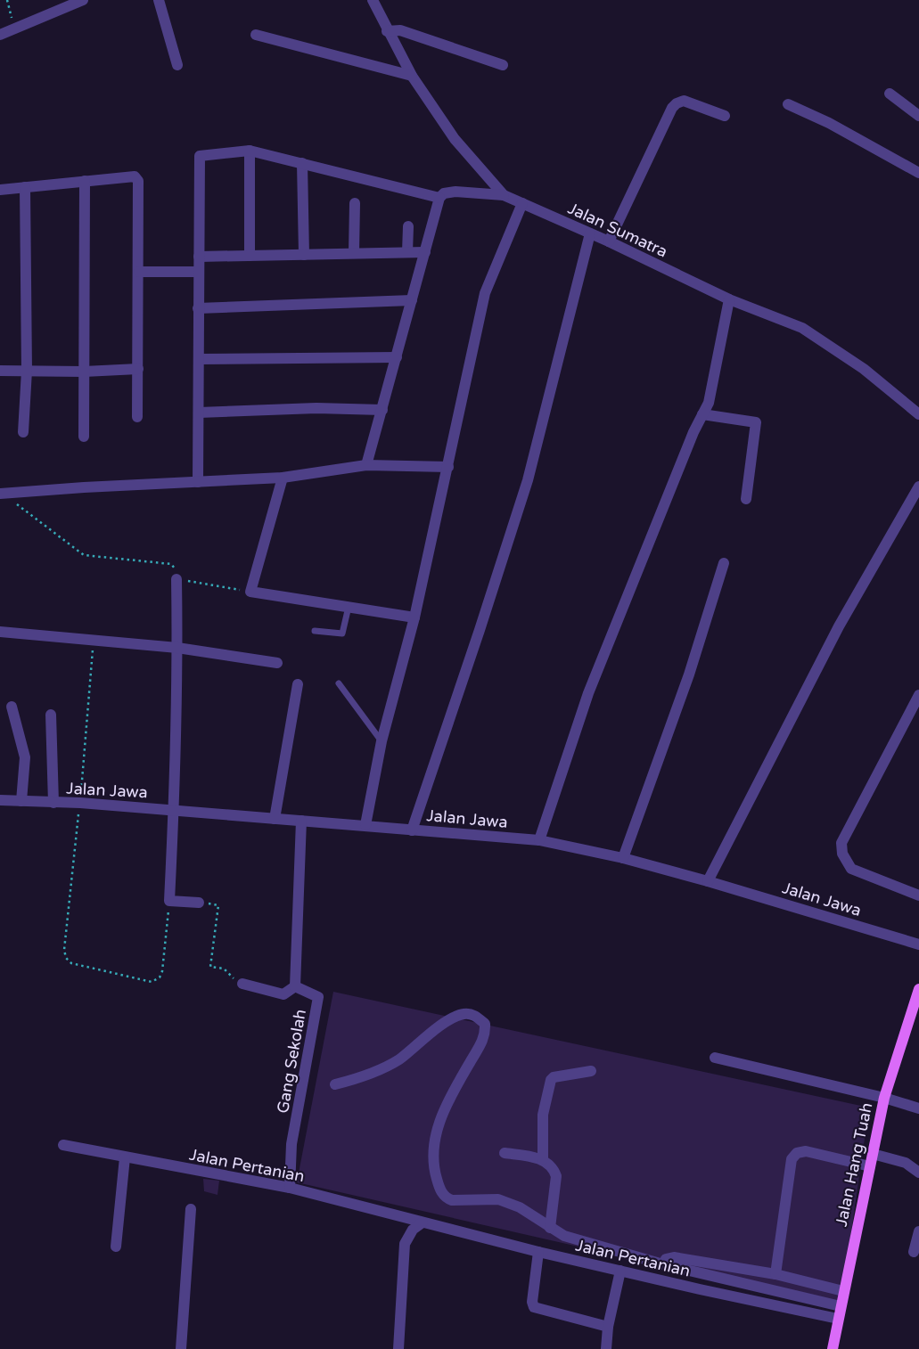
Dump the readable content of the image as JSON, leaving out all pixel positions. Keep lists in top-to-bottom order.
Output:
{
  "streets": {
    "main road": ["Jalan Hang Tuah"],
    "street": [
      "Jalan Sumatra",
      "Jalan Jawa",
      "Gang Sekolah",
      "Jalan Pertanian"
    ]
  },
  "crossings": [
    ["Jalan Jawa", "Gang Sekolah"],
    ["Gang Sekolah", "Jalan Pertanian"],
    ["Jalan Hang Tuah", "Jalan Pertanian"]
  ]
}
